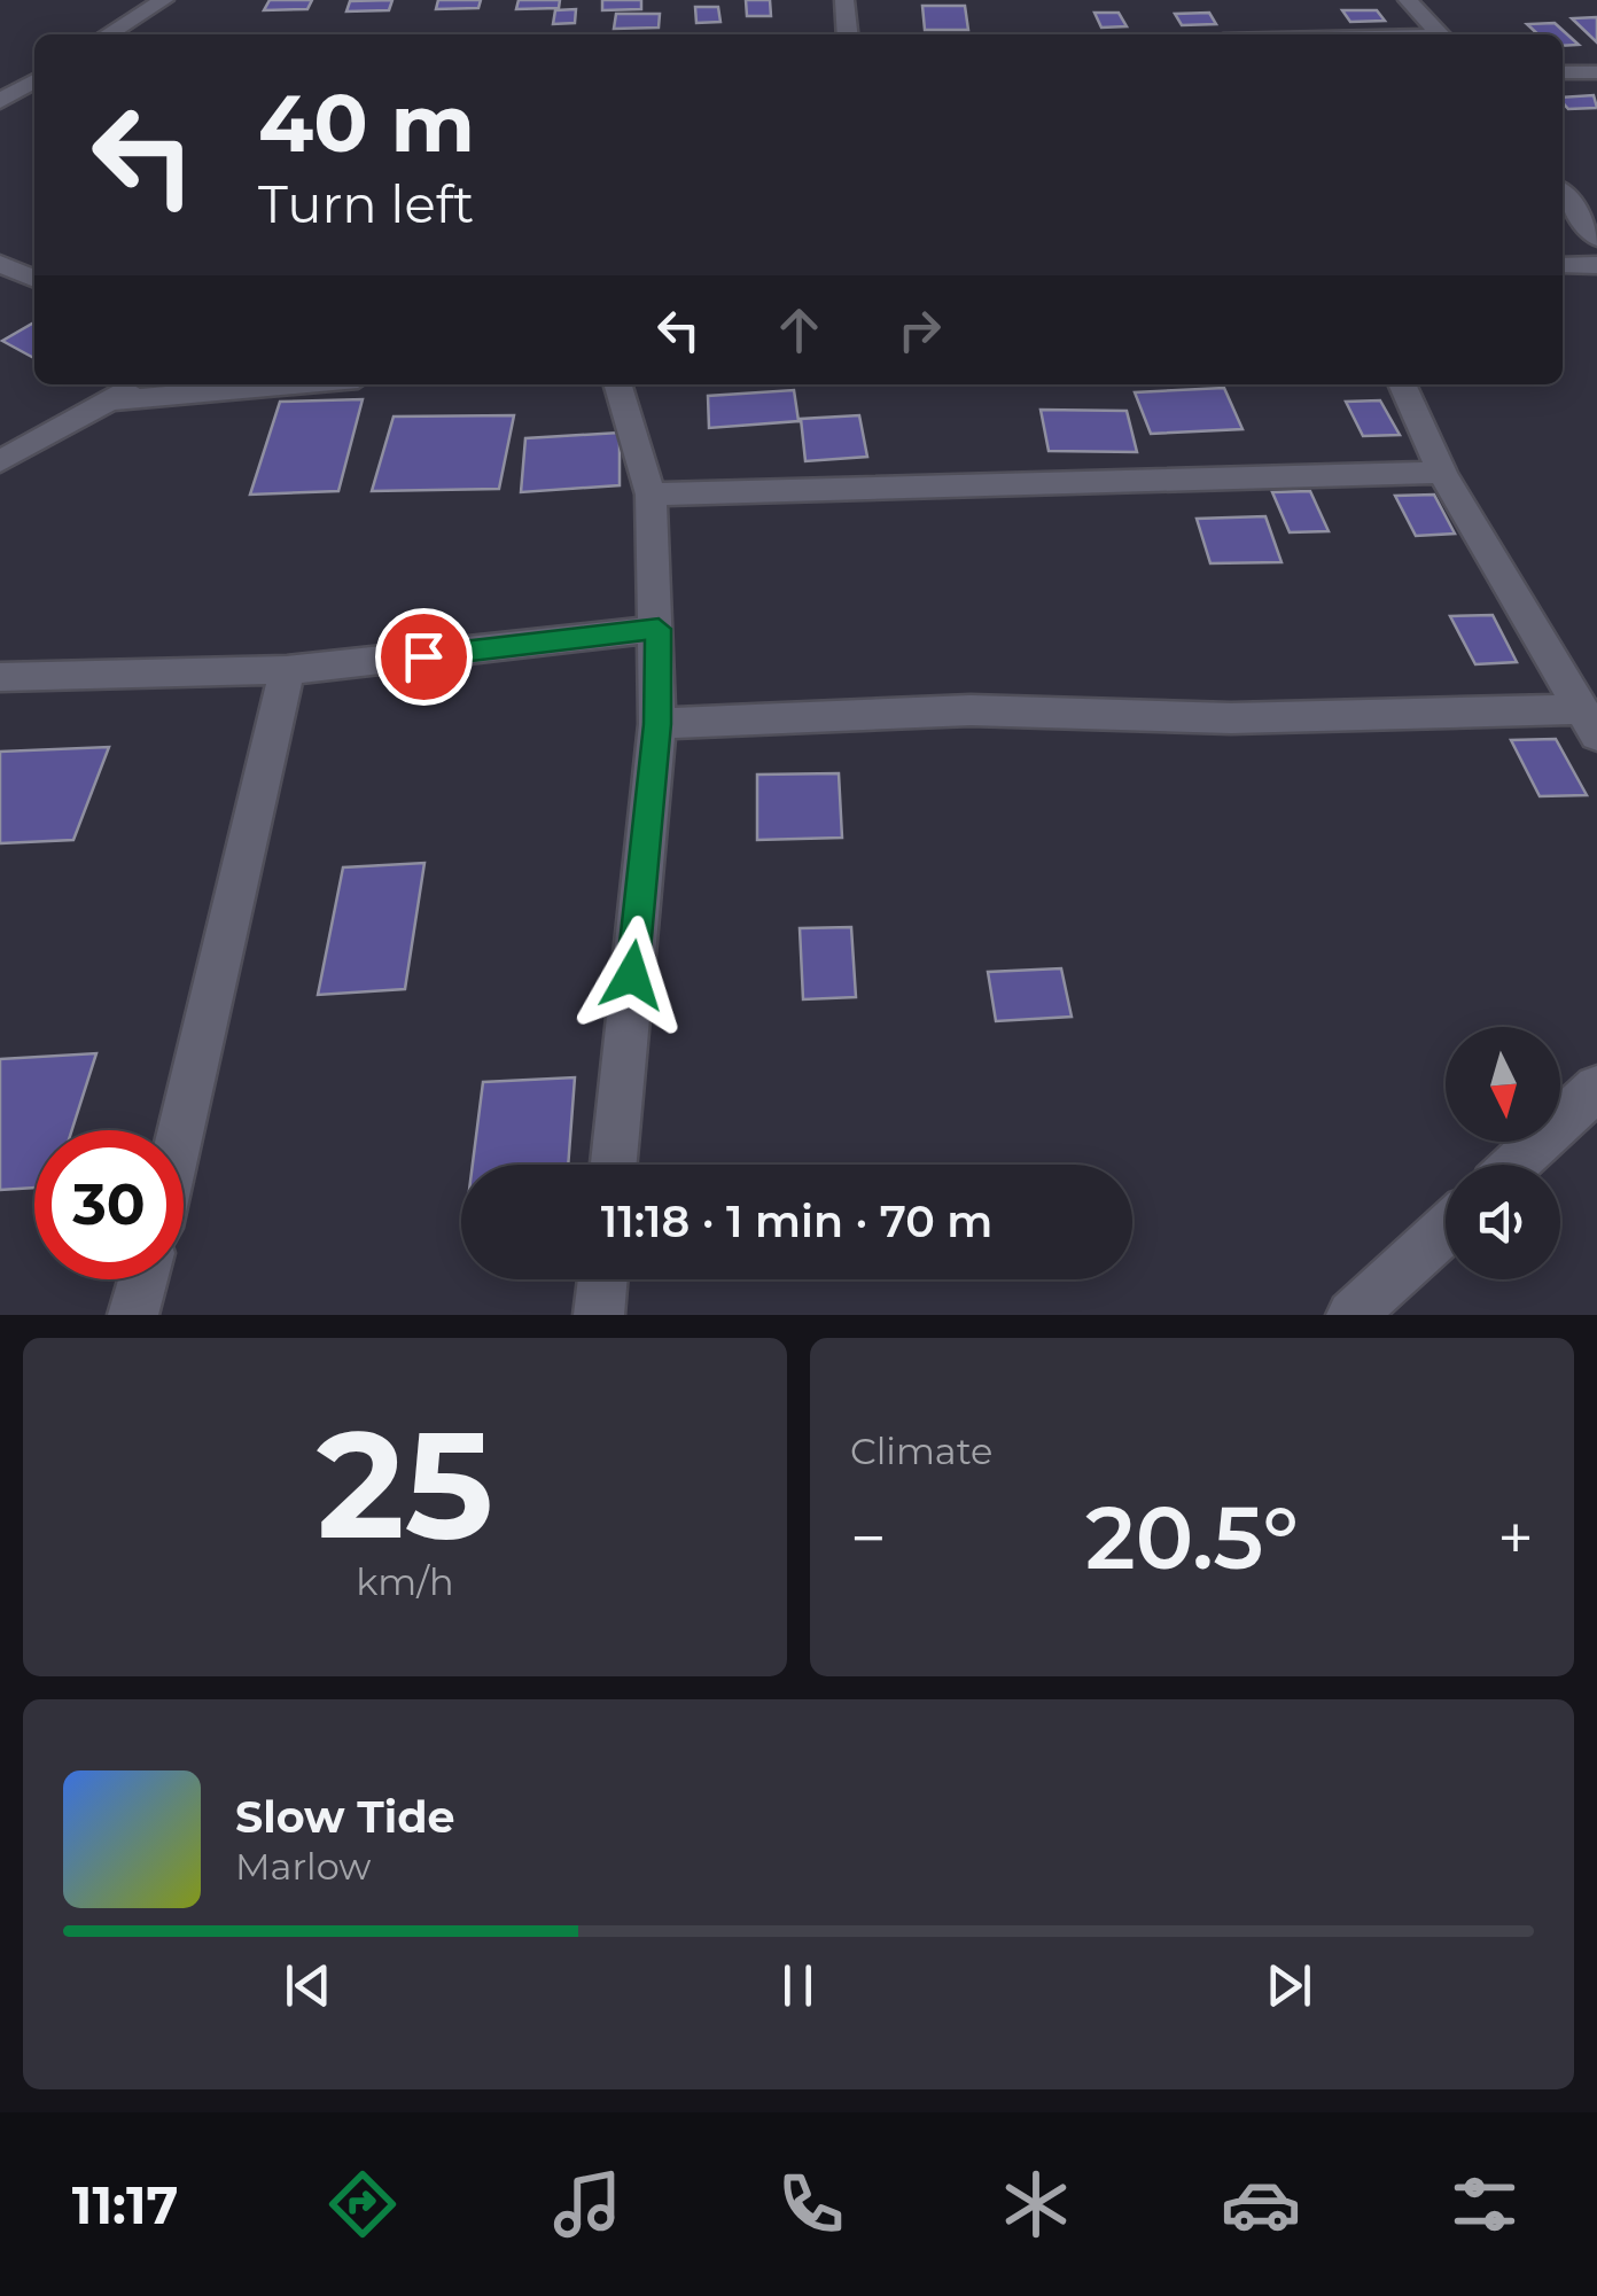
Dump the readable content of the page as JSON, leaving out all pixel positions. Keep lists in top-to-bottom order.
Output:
{
  "north": "bottom",
  "page": {
    "turn": ["40 m", "Turn left"],
    "limit": "30",
    "trip": "11:18 · 1 min · 70 m",
    "tile": [
      ["25", "km/h"],
      "Climate"
    ],
    "heat": ["−", "20.5°", "+"],
    "song": ["Slow Tide", "Marlow"],
    "tabs": "11:17"
  }
}
